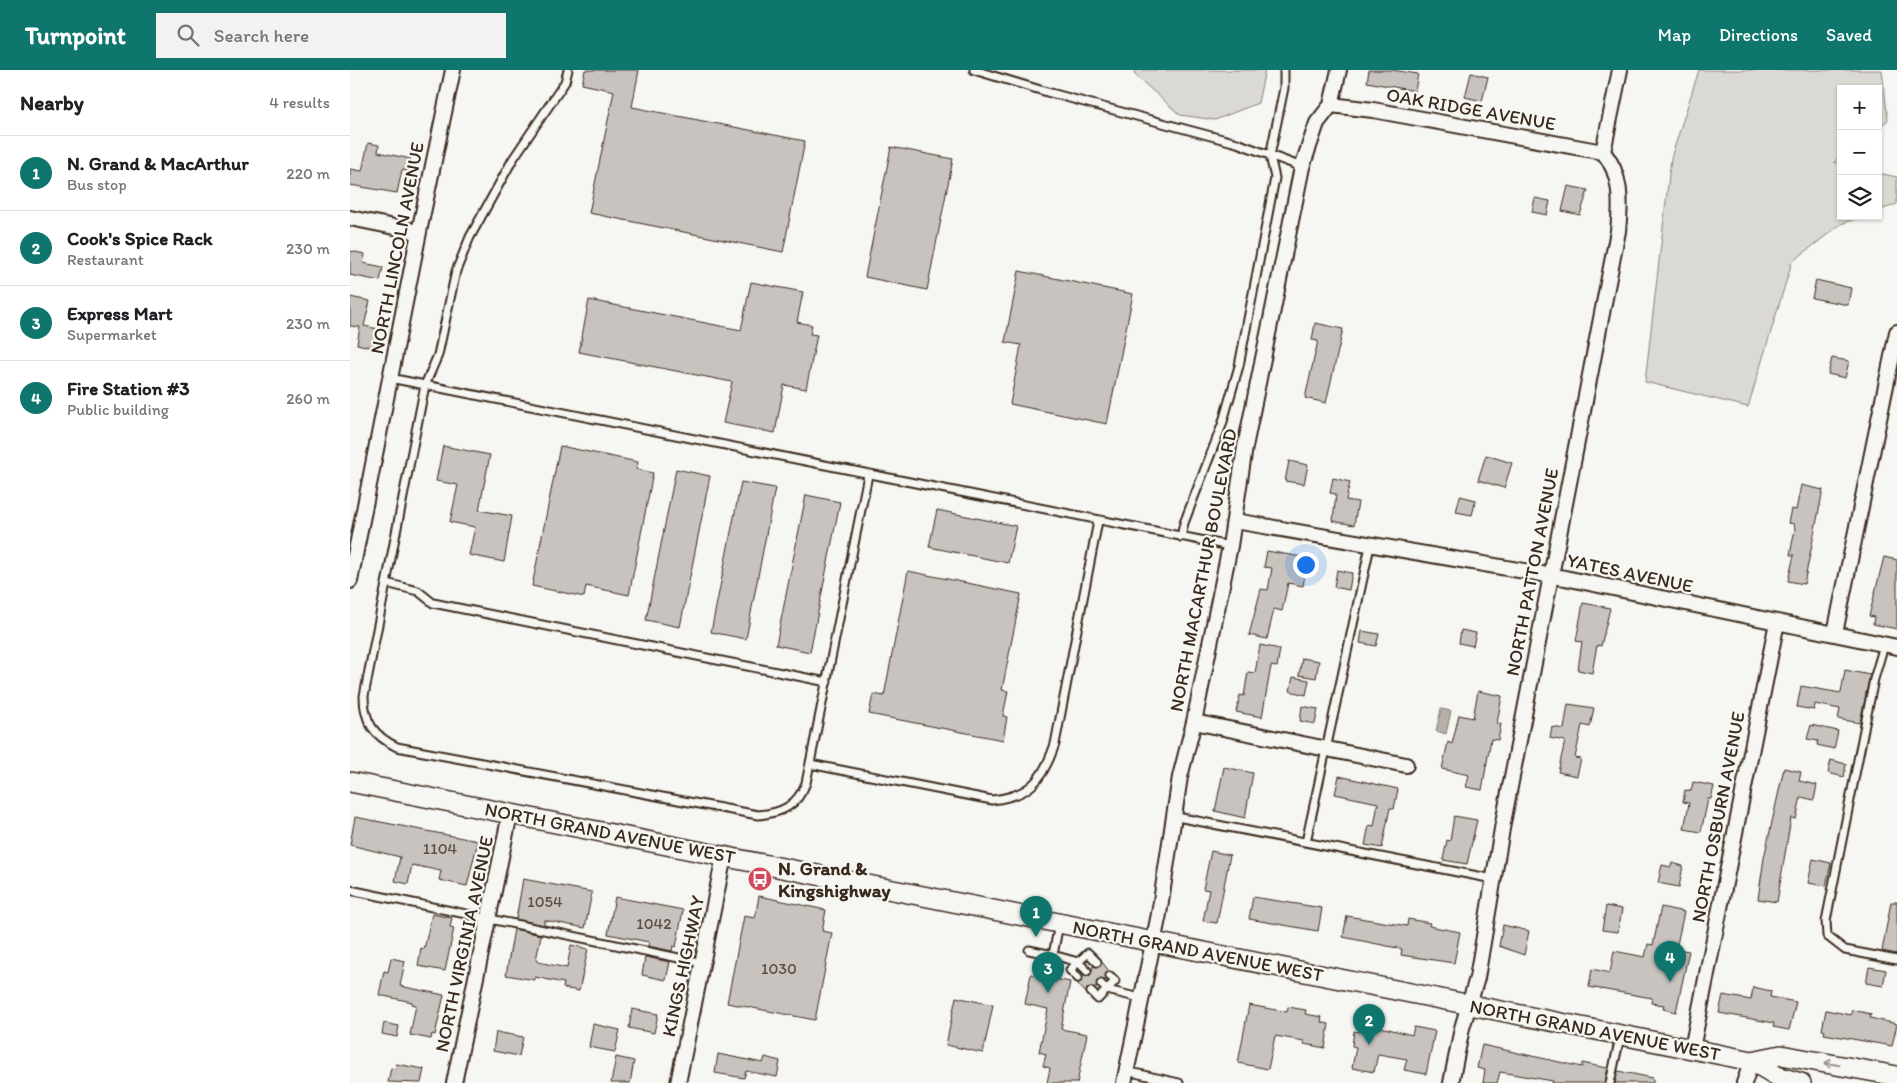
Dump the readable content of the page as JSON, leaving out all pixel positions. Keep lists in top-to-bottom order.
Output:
{
  "streets": {
    "main road": ["NORTH GRAND AVENUE WEST"],
    "street": [
      "OAK RIDGE AVENUE",
      "NORTH LINCOLN AVENUE",
      "NORTH MACARTHUR BOULEVARD",
      "NORTH PATTON AVENUE",
      "YATES AVENUE",
      "NORTH OSBURN AVENUE",
      "NORTH VIRGINIA AVENUE",
      "KINGS HIGHWAY"
    ]
  },
  "crossings": [
    ["OAK RIDGE AVENUE", "NORTH MACARTHUR BOULEVARD"],
    ["OAK RIDGE AVENUE", "NORTH PATTON AVENUE"],
    ["NORTH MACARTHUR BOULEVARD", "YATES AVENUE"],
    ["NORTH MACARTHUR BOULEVARD", "NORTH GRAND AVENUE WEST"],
    ["NORTH PATTON AVENUE", "YATES AVENUE"],
    ["NORTH PATTON AVENUE", "NORTH GRAND AVENUE WEST"],
    ["YATES AVENUE", "NORTH OSBURN AVENUE"],
    ["NORTH OSBURN AVENUE", "NORTH GRAND AVENUE WEST"],
    ["NORTH GRAND AVENUE WEST", "NORTH VIRGINIA AVENUE"],
    ["NORTH GRAND AVENUE WEST", "KINGS HIGHWAY"]
  ],
  "places": {
    "bus stop": ["N. Grand & Kingshighway"]
  },
  "house_numbers": [
    "1104",
    "1054",
    "1042",
    "1030"
  ],
  "page": {
    "header": "Turnpoint",
    "search": "Search here",
    "nav": ["Map", "Directions", "Saved"],
    "heading": ["Nearby", "4 results"],
    "map_buttons": ["+", "−"],
    "list": [
      {
        "mark": "1",
        "name": "N. Grand & MacArthur",
        "note": "Bus stop",
        "value": "220 m"
      },
      {
        "mark": "2",
        "name": "Cook's Spice Rack",
        "note": "Restaurant",
        "value": "230 m"
      },
      {
        "mark": "3",
        "name": "Express Mart",
        "note": "Supermarket",
        "value": "230 m"
      },
      {
        "mark": "4",
        "name": "Fire Station #3",
        "note": "Public building",
        "value": "260 m"
      }
    ],
    "pins": [
      "1",
      "4",
      "3",
      "2"
    ]
  }
}
